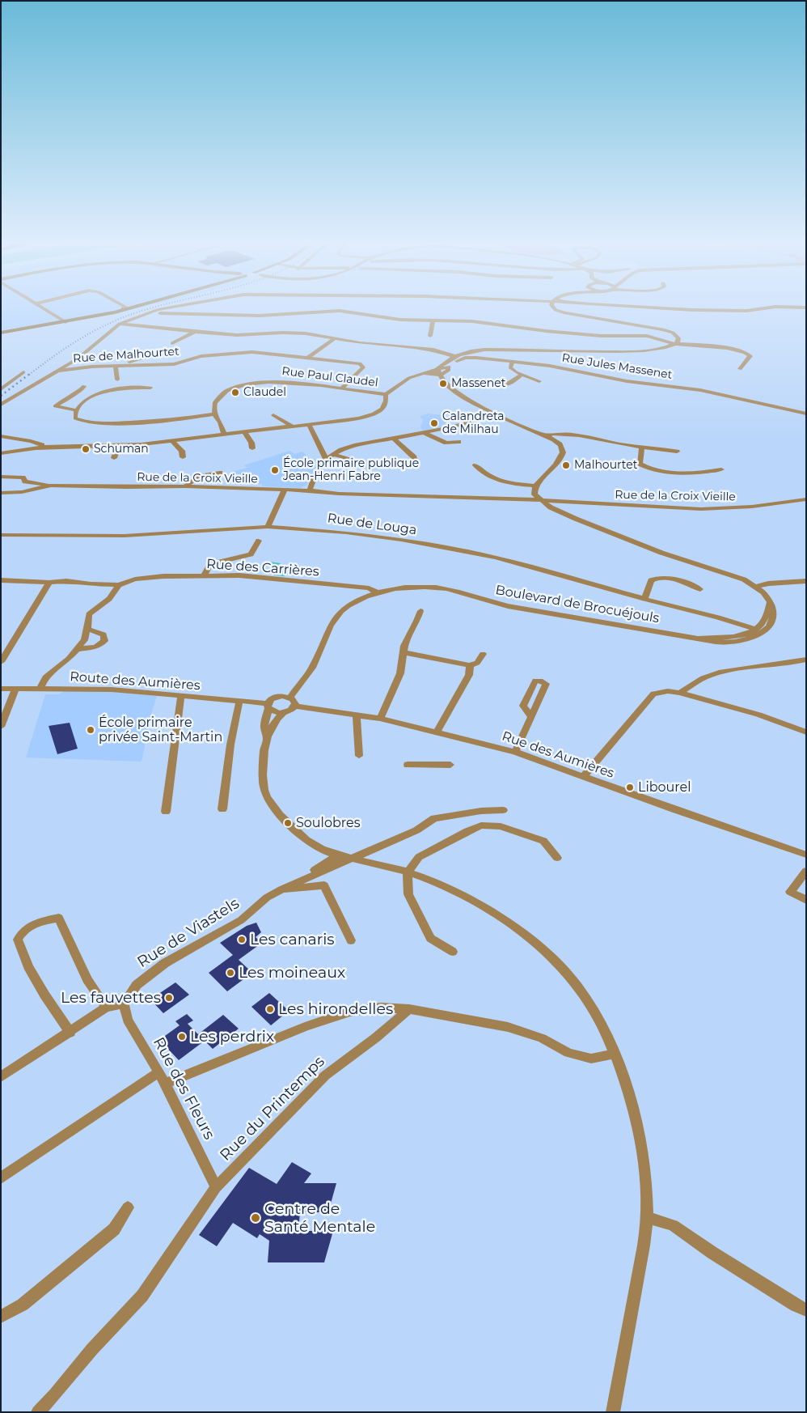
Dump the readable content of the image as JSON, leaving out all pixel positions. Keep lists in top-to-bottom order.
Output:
{
  "streets": {
    "street": [
      "Rue de Malhourtet",
      "Rue Jules Massenet",
      "Rue Paul Claudel",
      "Rue de la Croix Vieille",
      "Rue de Louga",
      "Rue des Carrières",
      "Boulevard de Brocuéjouls",
      "Route des Aumières",
      "Rue des Aumières",
      "Rue de Viastels",
      "Rue des Fleurs",
      "Rue du Printemps"
    ]
  },
  "crossings": [
    ["Rue de Malhourtet", "Rue Paul Claudel"],
    ["Rue de Louga", "Boulevard de Brocuéjouls"],
    ["Rue des Carrières", "Boulevard de Brocuéjouls"],
    ["Boulevard de Brocuéjouls", "Route des Aumières"],
    ["Boulevard de Brocuéjouls", "Rue des Aumières"],
    ["Route des Aumières", "Rue des Aumières"],
    ["Rue de Viastels", "Rue des Fleurs"],
    ["Rue des Fleurs", "Rue du Printemps"]
  ],
  "places": [
    "Massenet",
    "Claudel",
    "Calandreta de Milhau",
    "Schuman",
    "Malhourtet",
    "École primaire publique Jean-Henri Fabre",
    "École primaire privée Saint-Martin",
    "Libourel",
    "Soulobres",
    "Les canaris",
    "Les moineaux",
    "Les fauvettes",
    "Les hirondelles",
    "Les perdrix",
    "Centre de Santé Mentale"
  ]
}
